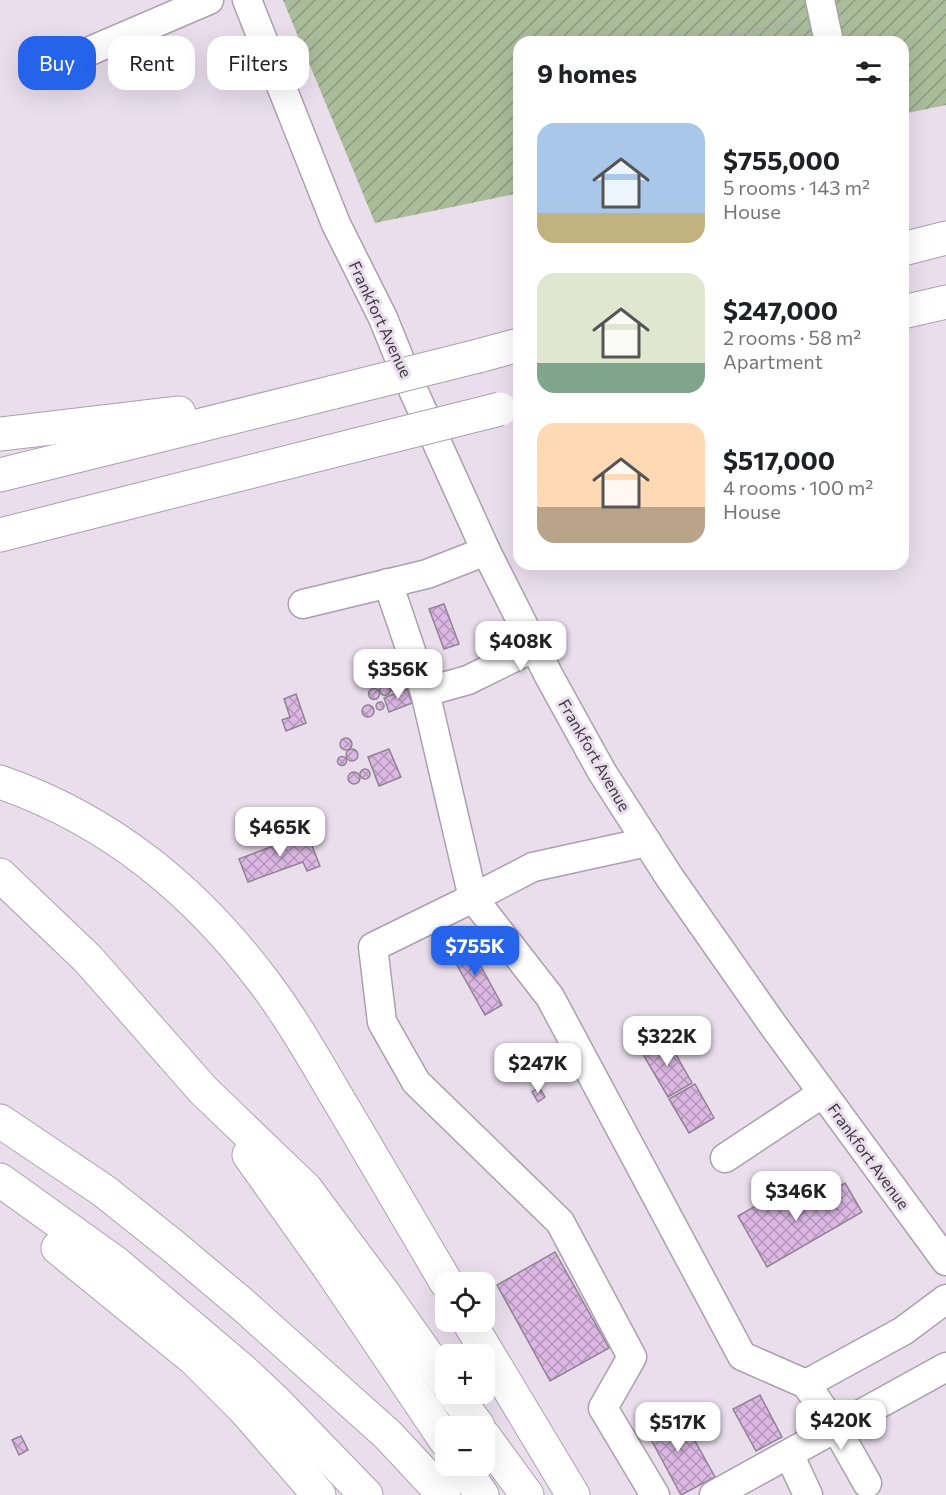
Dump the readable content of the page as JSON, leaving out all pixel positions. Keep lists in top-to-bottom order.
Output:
{
  "streets": {
    "street": ["Frankfort Avenue"]
  },
  "page": {
    "chip": ["Buy", "Rent", "Filters"],
    "heading": "9 homes",
    "list": [
      {
        "name": "$755,000",
        "note": "5 rooms · 143 m² · House"
      },
      {
        "name": "$247,000",
        "note": "2 rooms · 58 m² · Apartment"
      },
      {
        "name": "$517,000",
        "note": "4 rooms · 100 m² · House"
      }
    ],
    "price": [
      "$408K",
      "$356K",
      "$465K",
      "$755K",
      "$322K",
      "$247K",
      "$346K",
      "$420K",
      "$517K"
    ],
    "map_buttons": ["+", "−"]
  }
}
